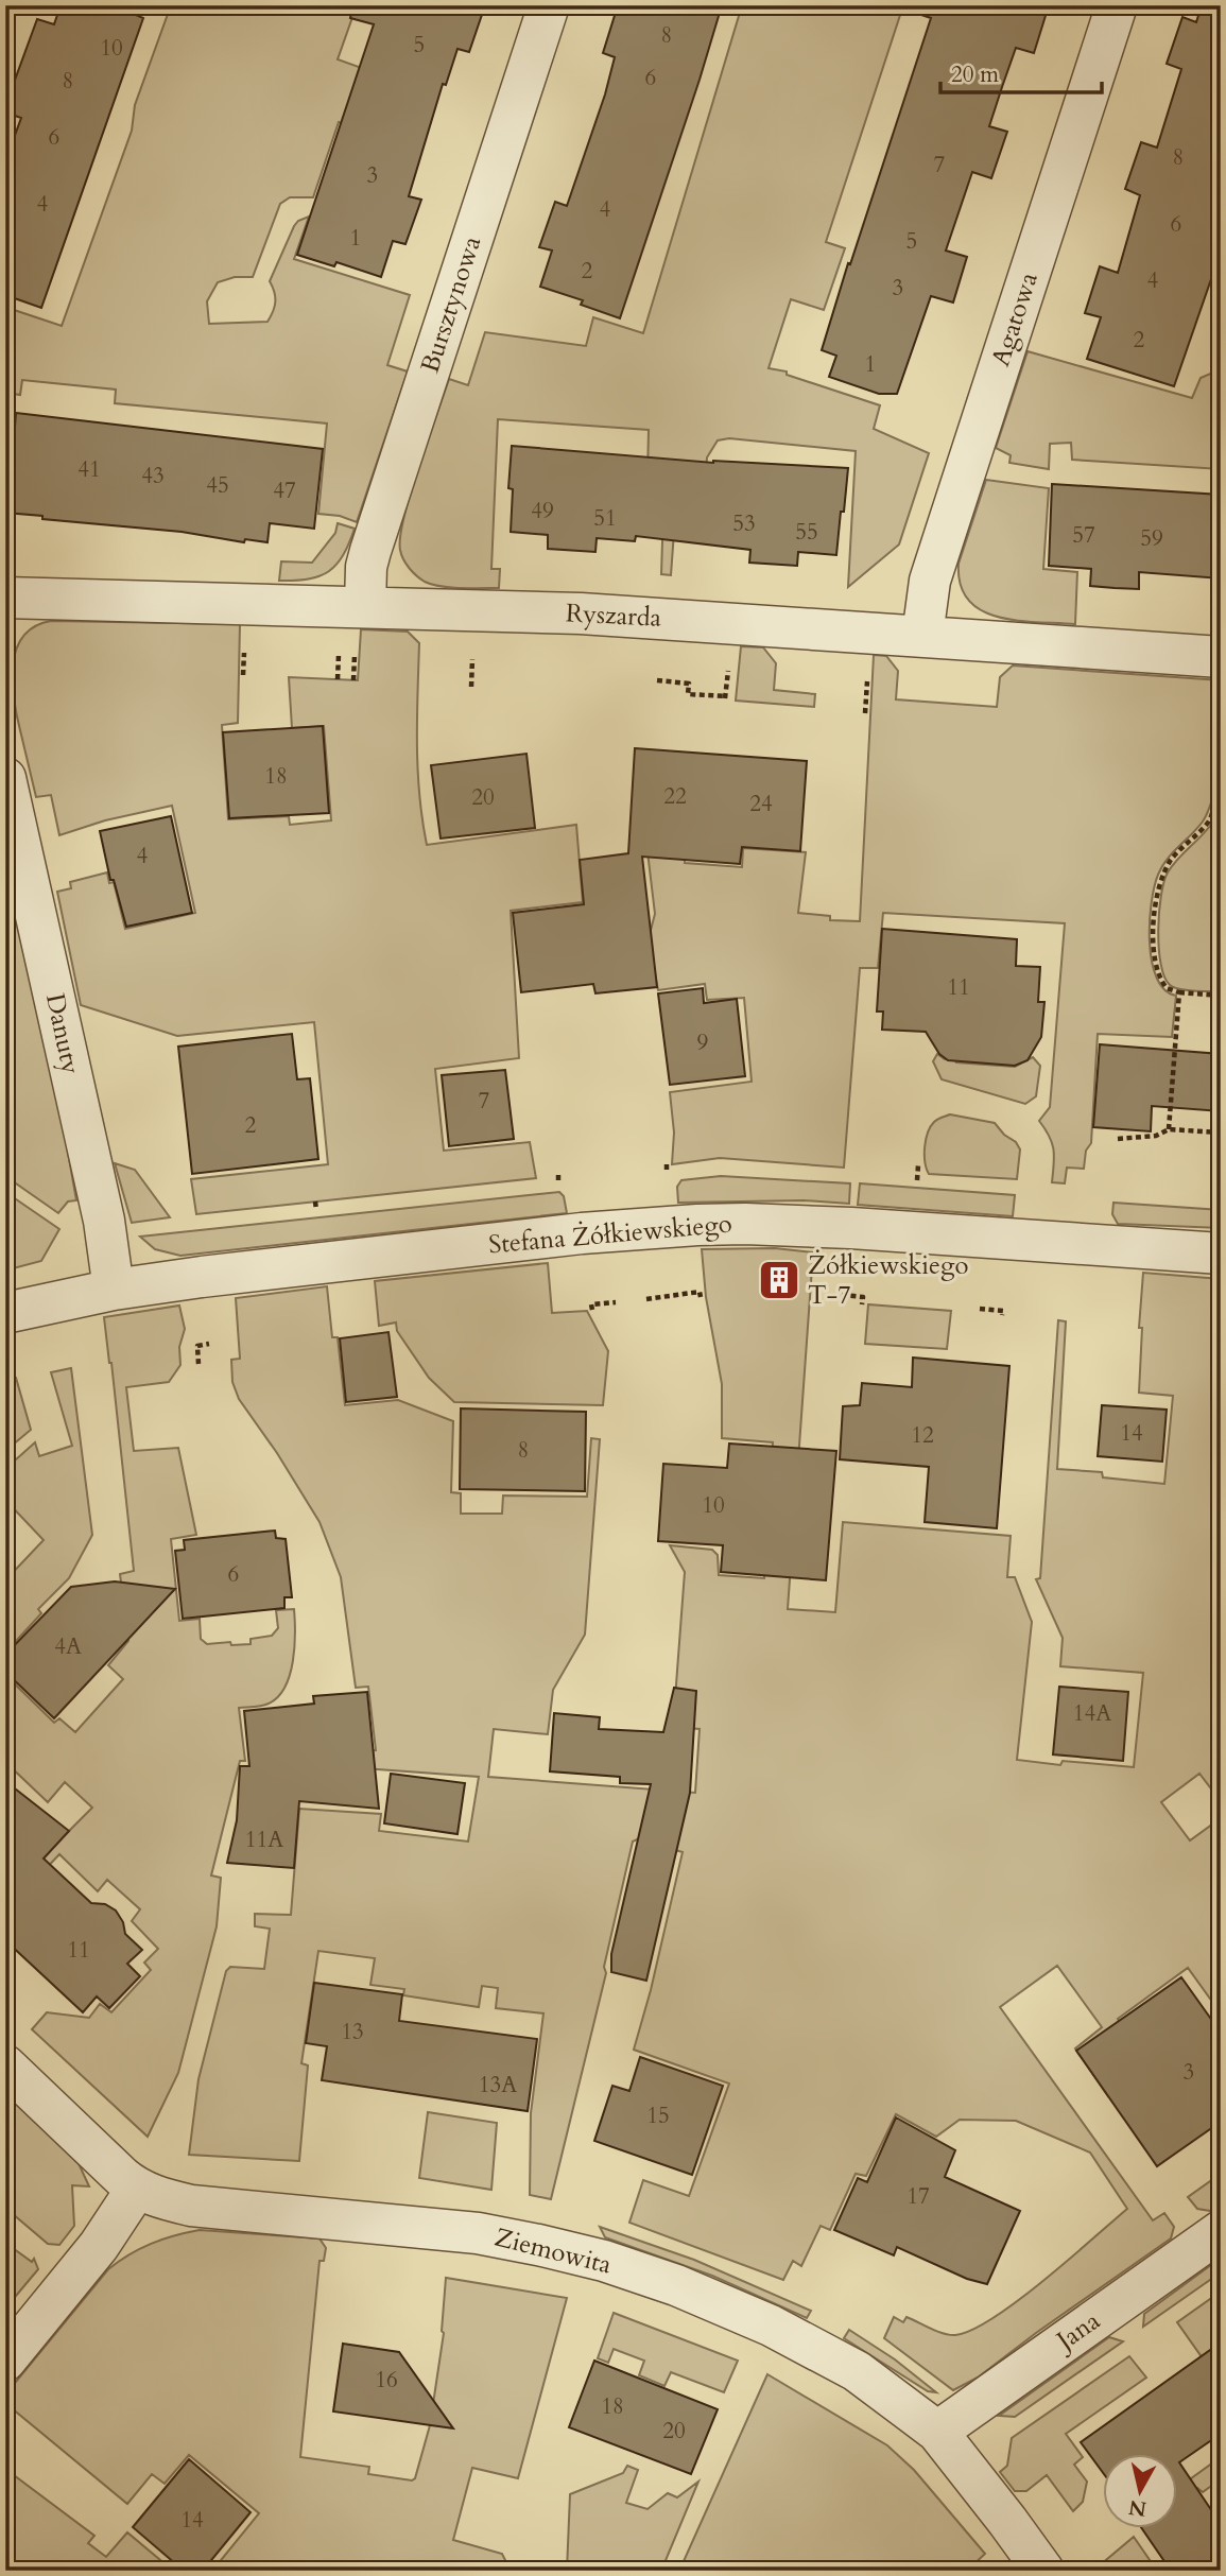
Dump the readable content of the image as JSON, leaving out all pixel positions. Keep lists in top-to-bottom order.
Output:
{
  "streets": {
    "street": [
      "Bursztynowa",
      "Agatowa",
      "Ryszarda",
      "Danuty",
      "Stefana Żółkiewskiego",
      "Ziemowita",
      "Jana"
    ]
  },
  "crossings": [
    ["Bursztynowa", "Ryszarda"],
    ["Agatowa", "Ryszarda"],
    ["Danuty", "Stefana Żółkiewskiego"],
    ["Ziemowita", "Jana"]
  ],
  "places": {
    "building": ["Żółkiewskiego T-7"]
  },
  "house_numbers": [
    "8",
    "5",
    "10",
    "6",
    "8",
    "6",
    "8",
    "7",
    "3",
    "4",
    "4",
    "6",
    "1",
    "5",
    "2",
    "4",
    "3",
    "2",
    "1",
    "41",
    "43",
    "45",
    "47",
    "49",
    "51",
    "53",
    "55",
    "57",
    "59",
    "18",
    "22",
    "20",
    "24",
    "4",
    "11",
    "9",
    "7",
    "2",
    "14",
    "12",
    "8",
    "10",
    "6",
    "4A",
    "14A",
    "11A",
    "11",
    "13",
    "3",
    "13A",
    "15",
    "17",
    "16",
    "18",
    "20",
    "14"
  ],
  "scale_bar": "20 m",
  "north": "bottom"
}
